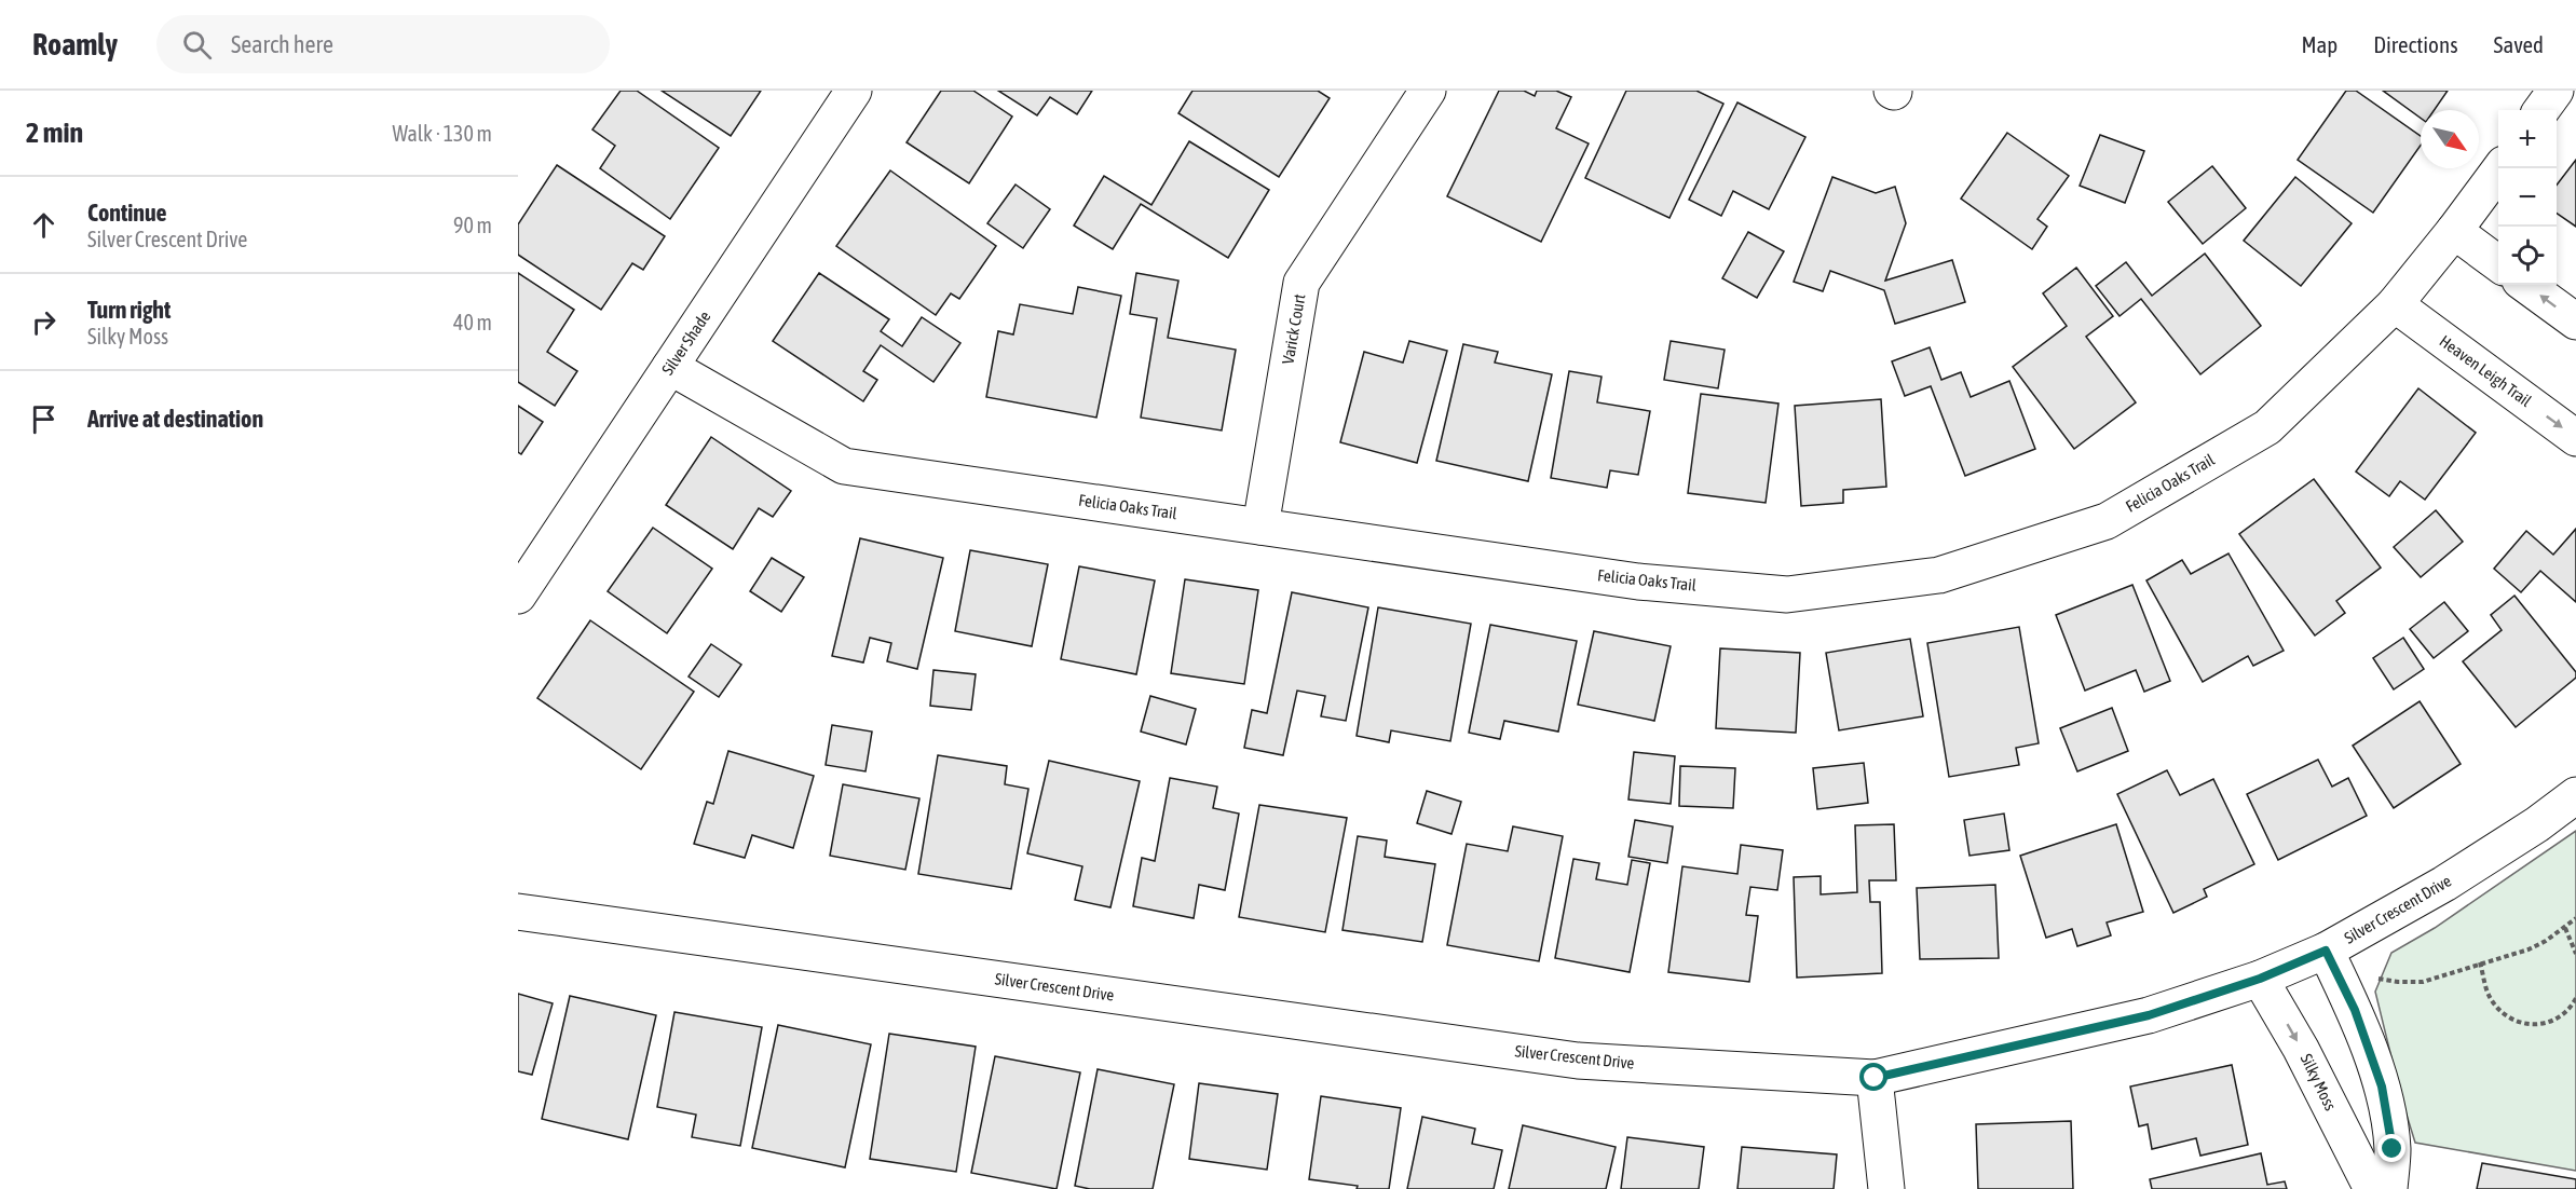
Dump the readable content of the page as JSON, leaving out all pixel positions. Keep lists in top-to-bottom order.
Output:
{
  "streets": {
    "street": [
      "Varick Court",
      "Silver Shade",
      "Heaven Leigh Trail",
      "Felicia Oaks Trail",
      "Silver Crescent Drive",
      "Silky Moss"
    ]
  },
  "crossings": [
    ["Varick Court", "Felicia Oaks Trail"],
    ["Silver Shade", "Felicia Oaks Trail"],
    ["Heaven Leigh Trail", "Felicia Oaks Trail"],
    ["Silver Crescent Drive", "Silky Moss"]
  ],
  "north": "bottom right",
  "page": {
    "header": "Roamly",
    "search": "Search here",
    "nav": ["Map", "Directions", "Saved"],
    "heading": ["2 min", "Walk · 130 m"],
    "map_buttons": ["+", "−"],
    "list": [
      ["Continue", "Silver Crescent Drive", "90 m"],
      ["Turn right", "Silky Moss", "40 m"],
      "Arrive at destination"
    ]
  }
}
